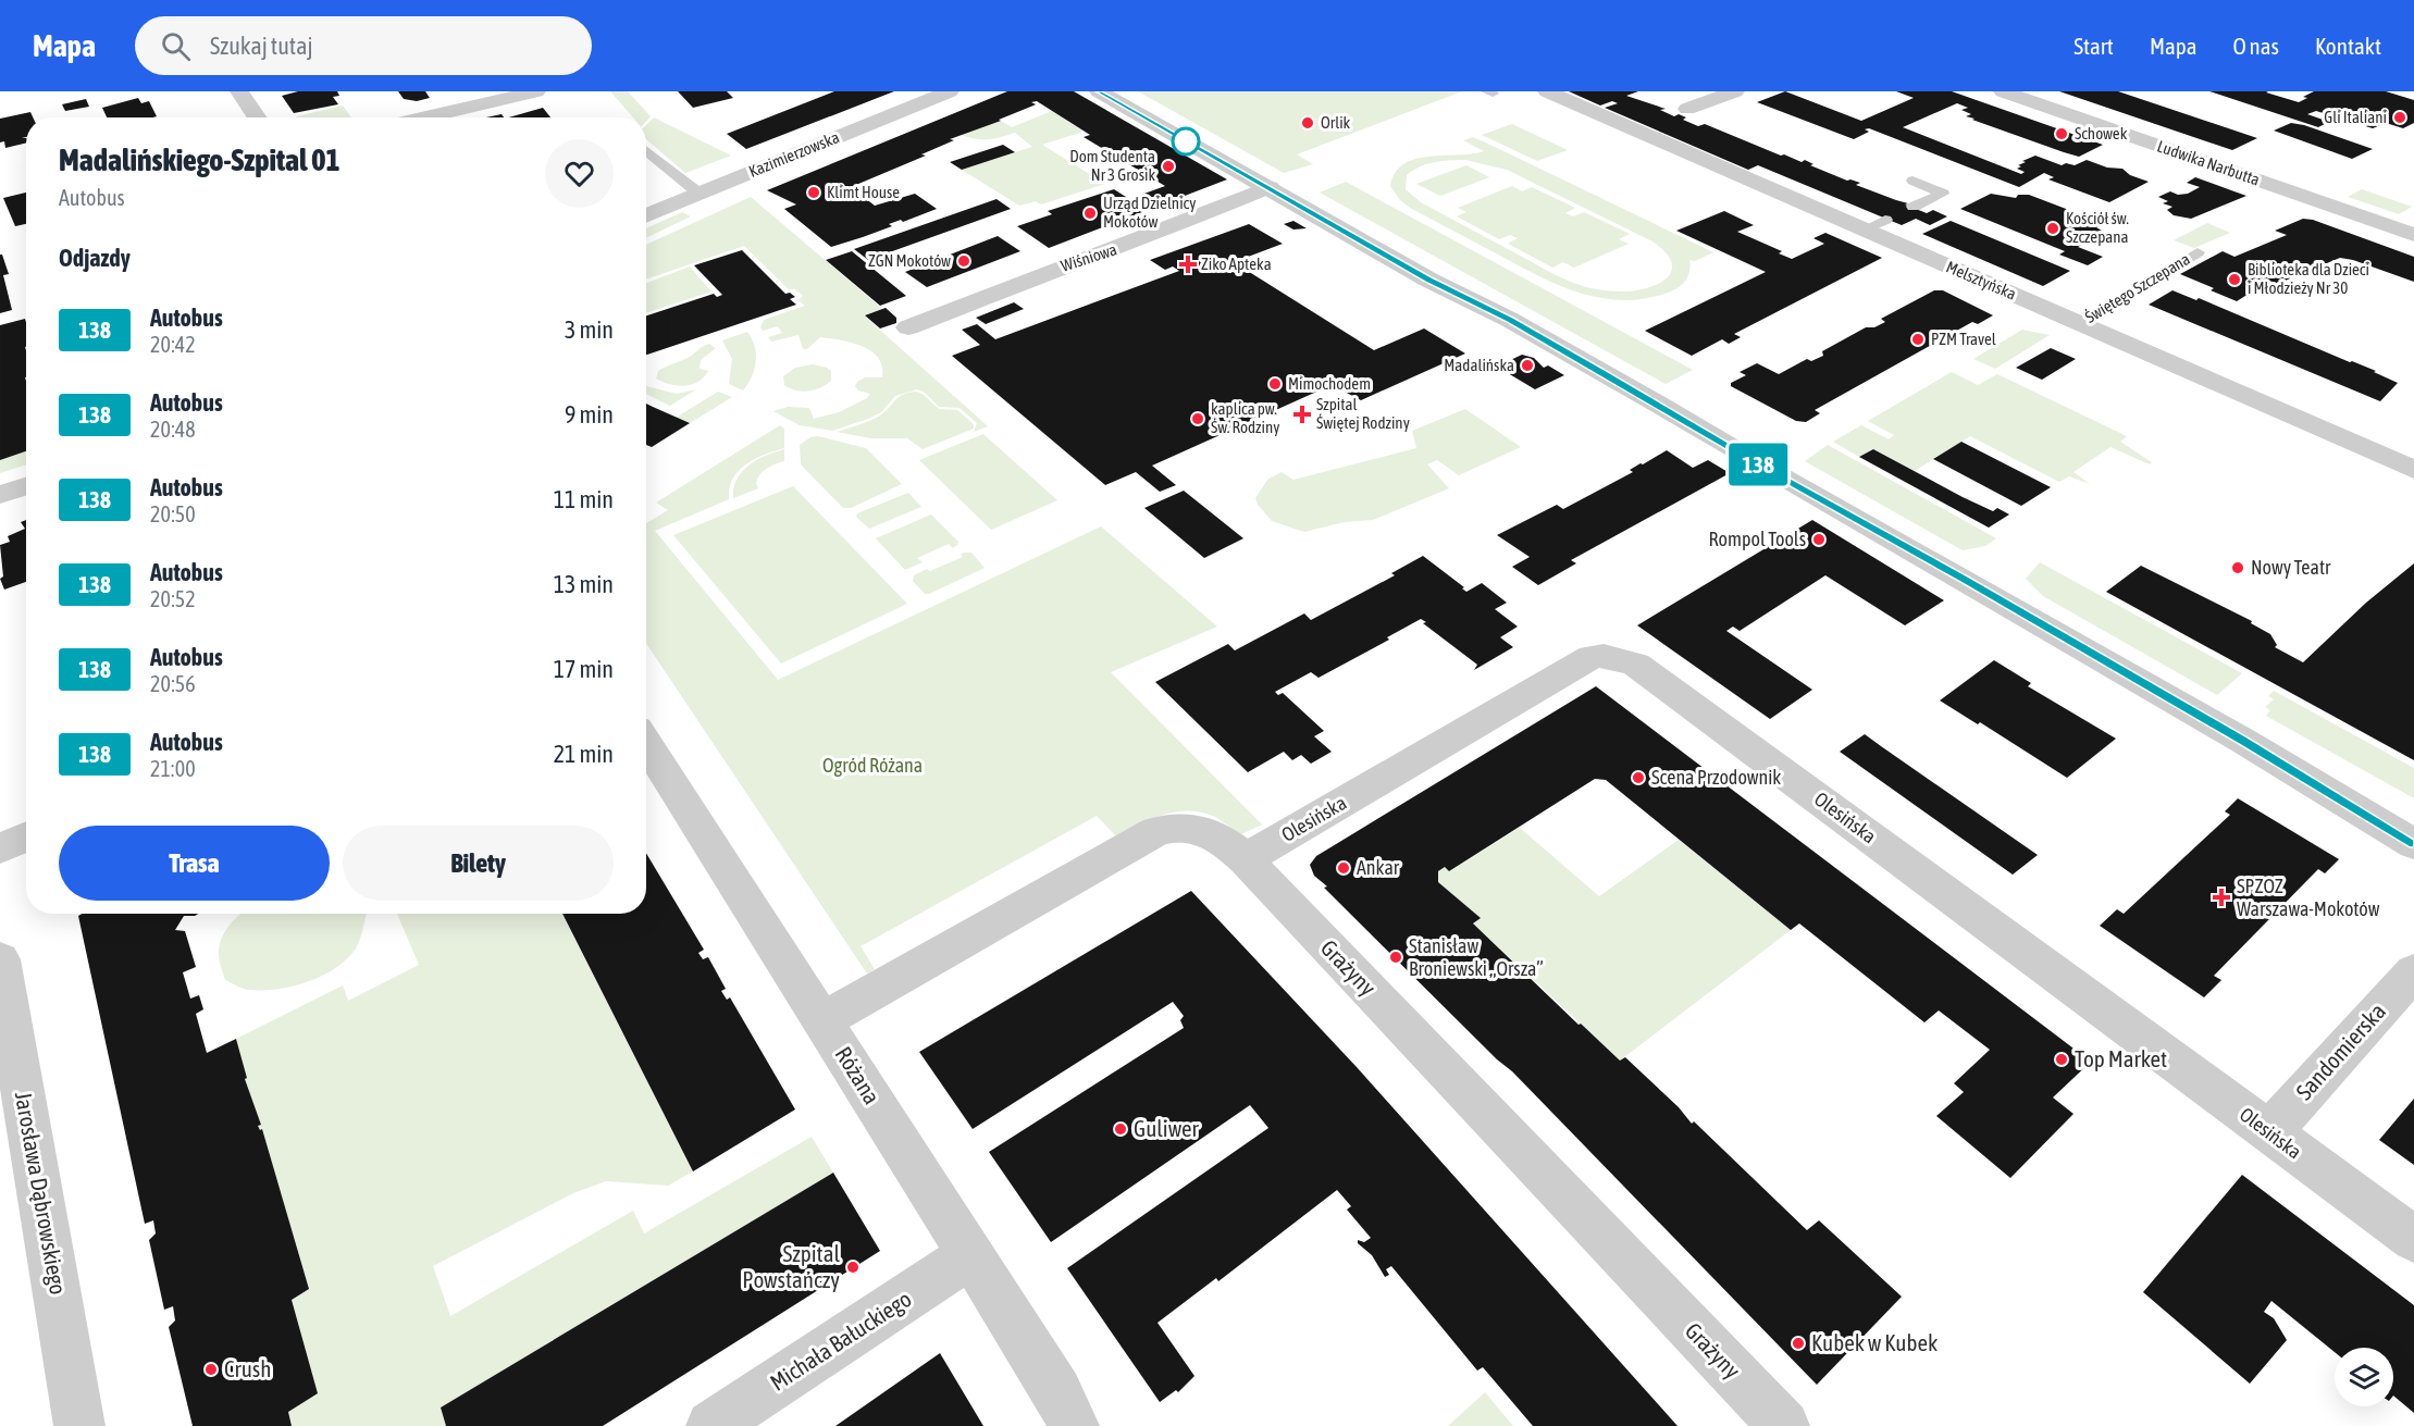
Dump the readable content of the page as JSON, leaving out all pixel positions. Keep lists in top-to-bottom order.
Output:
{
  "streets": {
    "street": [
      "Kazimierzowska",
      "Ludwika Narbutta",
      "Wiśniowa",
      "Melsztyńska",
      "Olesińska",
      "Grażyny",
      "Sandomierska",
      "Różana",
      "Jarosława Dąbrowskiego",
      "Michała Bałuckiego"
    ],
    "lane": ["Świętego Szczepana"]
  },
  "crossings": [
    ["Melsztyńska", "Świętego Szczepana"],
    ["Olesińska", "Grażyny"],
    ["Olesińska", "Sandomierska"],
    ["Grażyny", "Różana"],
    ["Różana", "Michała Bałuckiego"]
  ],
  "parks": ["Ogród Różana"],
  "places": {
    "other": [
      "Gli Italiani",
      "Orlik",
      "Schowek",
      "Dom Studenta Nr 3 Grosik",
      "Klimt House",
      "Urząd Dzielnicy Mokotów",
      "Kościół św. Szczepana",
      "ZGN Mokotów",
      "Biblioteka dla Dzieci i Młodzieży Nr 30",
      "PZM Travel",
      "Madalińska",
      "Mimochodem",
      "kaplica pw. Św. Rodziny",
      "Rompol Tools",
      "Nowy Teatr",
      "Scena Przodownik",
      "Ankar",
      "Stanisław Broniewski „Orsza”",
      "Top Market",
      "Guliwer",
      "Szpital Powstańczy",
      "Kubek w Kubek",
      "Crush"
    ],
    "health": ["Ziko Apteka", "Szpital Świętej Rodziny", "SPZOZ Warszawa-Mokotów"]
  },
  "lines": ["bus line 138"],
  "page": {
    "header": "Mapa",
    "search": "Szukaj tutaj",
    "nav": [
      "Start",
      "Mapa",
      "O nas",
      "Kontakt"
    ],
    "on_map": "138",
    "heading": [
      ["Madalińskiego-Szpital 01", "Autobus"],
      "Odjazdy"
    ],
    "list": [
      {
        "mark": "138",
        "name": "Autobus",
        "note": "20:42",
        "value": "3 min"
      },
      {
        "mark": "138",
        "name": "Autobus",
        "note": "20:48",
        "value": "9 min"
      },
      {
        "mark": "138",
        "name": "Autobus",
        "note": "20:50",
        "value": "11 min"
      },
      {
        "mark": "138",
        "name": "Autobus",
        "note": "20:52",
        "value": "13 min"
      },
      {
        "mark": "138",
        "name": "Autobus",
        "note": "20:56",
        "value": "17 min"
      },
      {
        "mark": "138",
        "name": "Autobus",
        "note": "21:00",
        "value": "21 min"
      }
    ],
    "buttons": ["Trasa", "Bilety"]
  }
}
